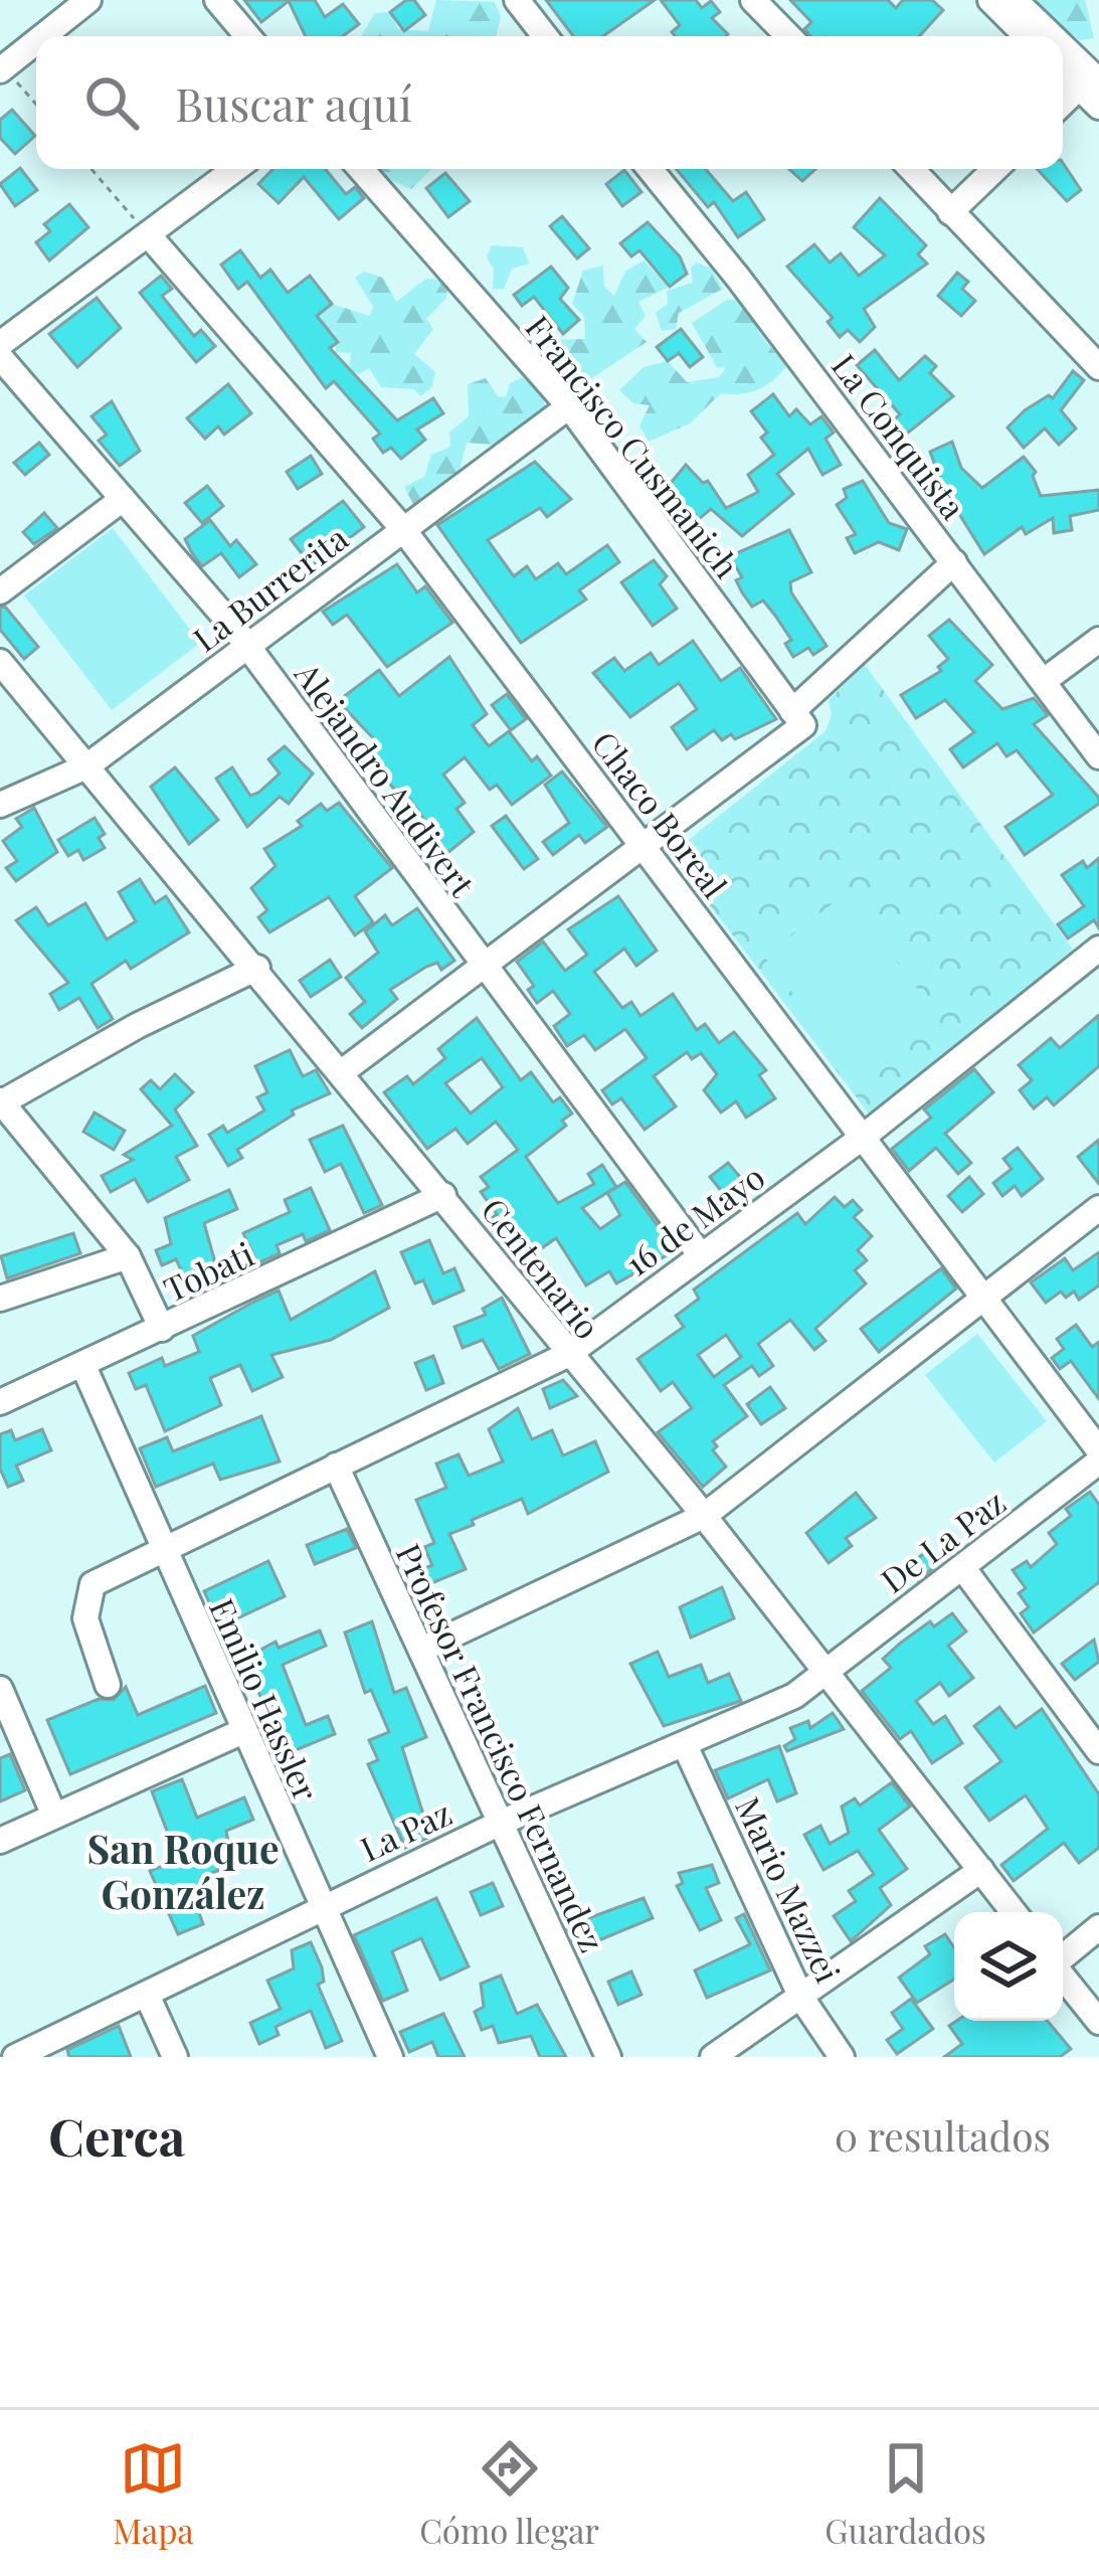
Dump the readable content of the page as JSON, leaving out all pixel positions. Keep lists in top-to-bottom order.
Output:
{
  "streets": {
    "street": [
      "La Conquista",
      "Francisco Cusmanich",
      "La Burrerita",
      "Alejandro Audivert",
      "Chaco Boreal",
      "16 de Mayo",
      "Centenario",
      "Tobati",
      "De La Paz",
      "Emilio Hassler",
      "Profesor Francisco Fernandez",
      "La Paz",
      "Mario Mazzei"
    ]
  },
  "crossings": [
    ["Francisco Cusmanich", "La Burrerita"],
    ["La Burrerita", "Alejandro Audivert"],
    ["La Burrerita", "Chaco Boreal"],
    ["La Burrerita", "Centenario"],
    ["Alejandro Audivert", "16 de Mayo"],
    ["Chaco Boreal", "16 de Mayo"],
    ["16 de Mayo", "Centenario"],
    ["16 de Mayo", "Emilio Hassler"],
    ["16 de Mayo", "Profesor Francisco Fernandez"],
    ["Centenario", "Tobati"],
    ["Centenario", "De La Paz"],
    ["Centenario", "La Paz"],
    ["Tobati", "Emilio Hassler"],
    ["De La Paz", "La Paz"],
    ["Emilio Hassler", "La Paz"],
    ["Profesor Francisco Fernandez", "La Paz"],
    ["La Paz", "Mario Mazzei"]
  ],
  "districts": ["San Roque González"],
  "page": {
    "search": "Buscar aquí",
    "heading": ["Cerca", "0 resultados"],
    "nav": ["Mapa", "Cómo llegar", "Guardados"]
  }
}
